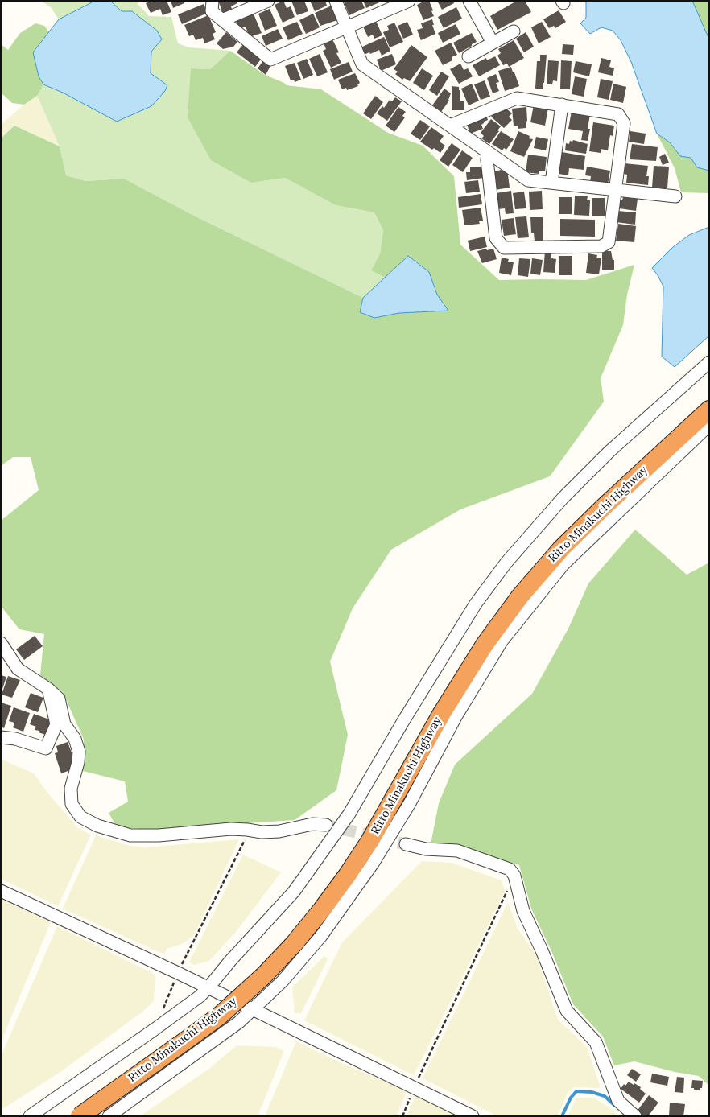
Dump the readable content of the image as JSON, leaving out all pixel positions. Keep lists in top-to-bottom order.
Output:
{
  "streets": {
    "highway": ["Ritto Minakuchi Highway"]
  }
}
